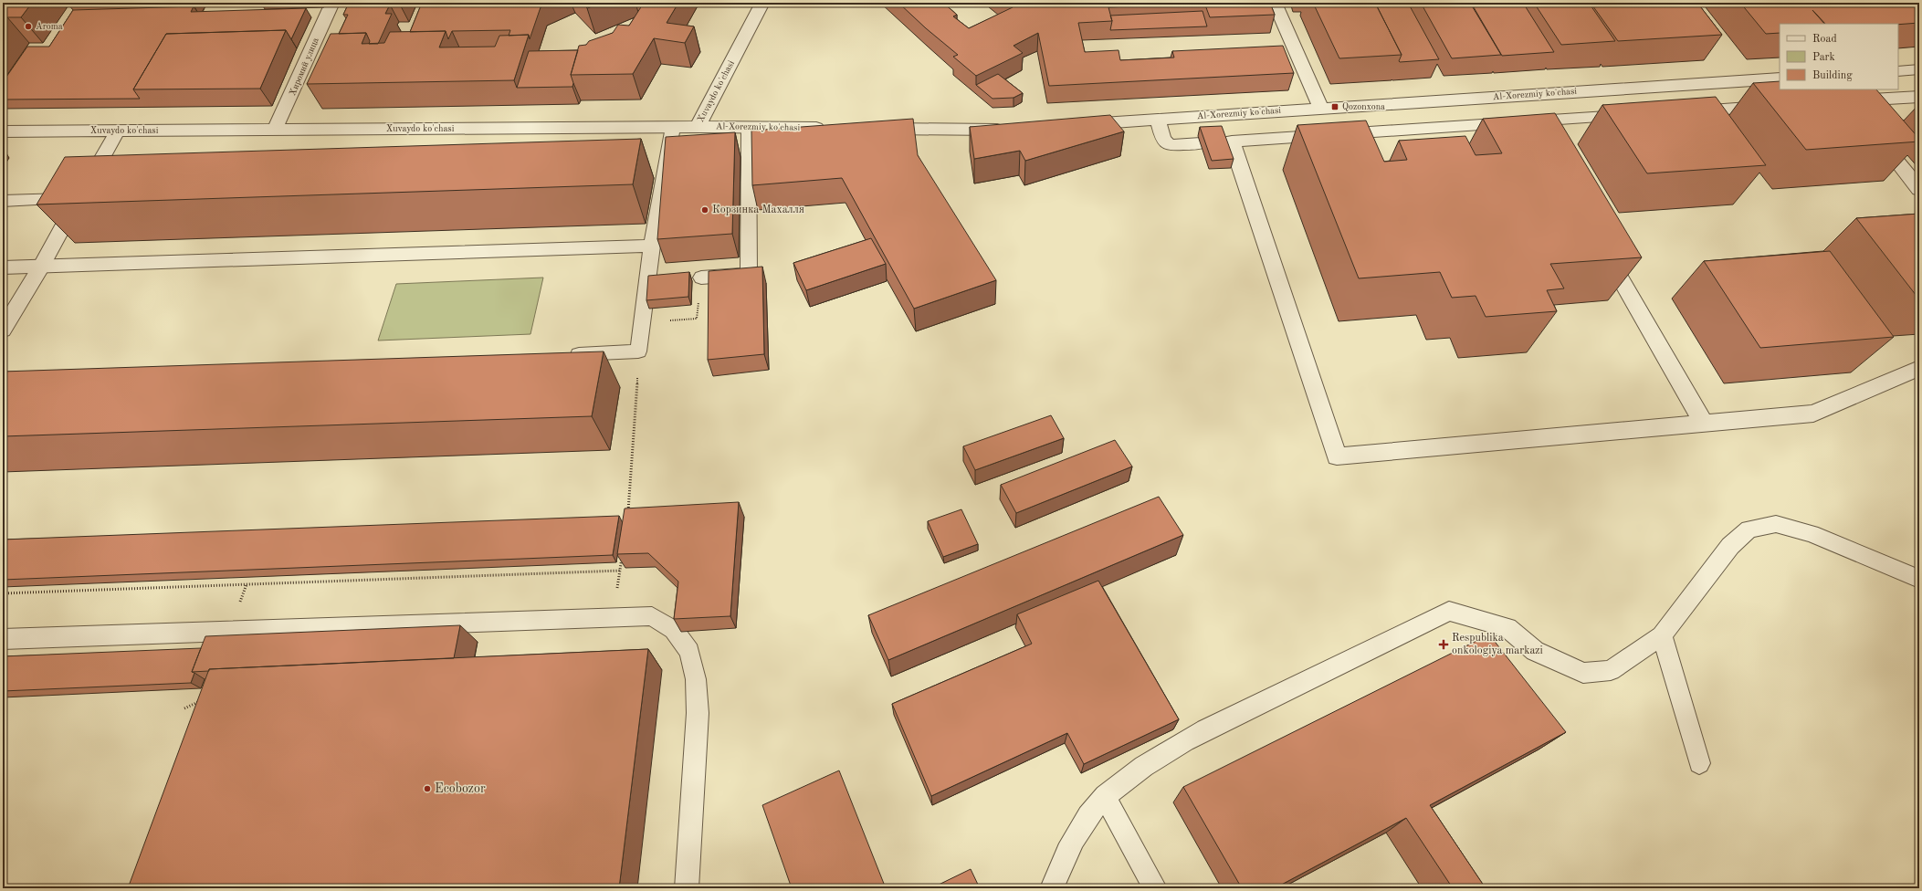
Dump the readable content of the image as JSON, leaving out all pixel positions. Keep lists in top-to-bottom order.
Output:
{
  "streets": {
    "street": ["Хиромий улица", "Xuvaydo ko'chasi", "Al-Xorezmiy ko'chasi"]
  },
  "crossings": [
    ["Хиромий улица", "Xuvaydo ko'chasi"],
    ["Xuvaydo ko'chasi", "Al-Xorezmiy ko'chasi"]
  ],
  "places": {
    "other": ["Aroma", "Корзинка Махалля", "Ecobozor"],
    "transit": ["Qozonxona"],
    "health": ["Respublika onkologiya markazi"]
  },
  "legend": ["Road", "Park", "Building"]
}
